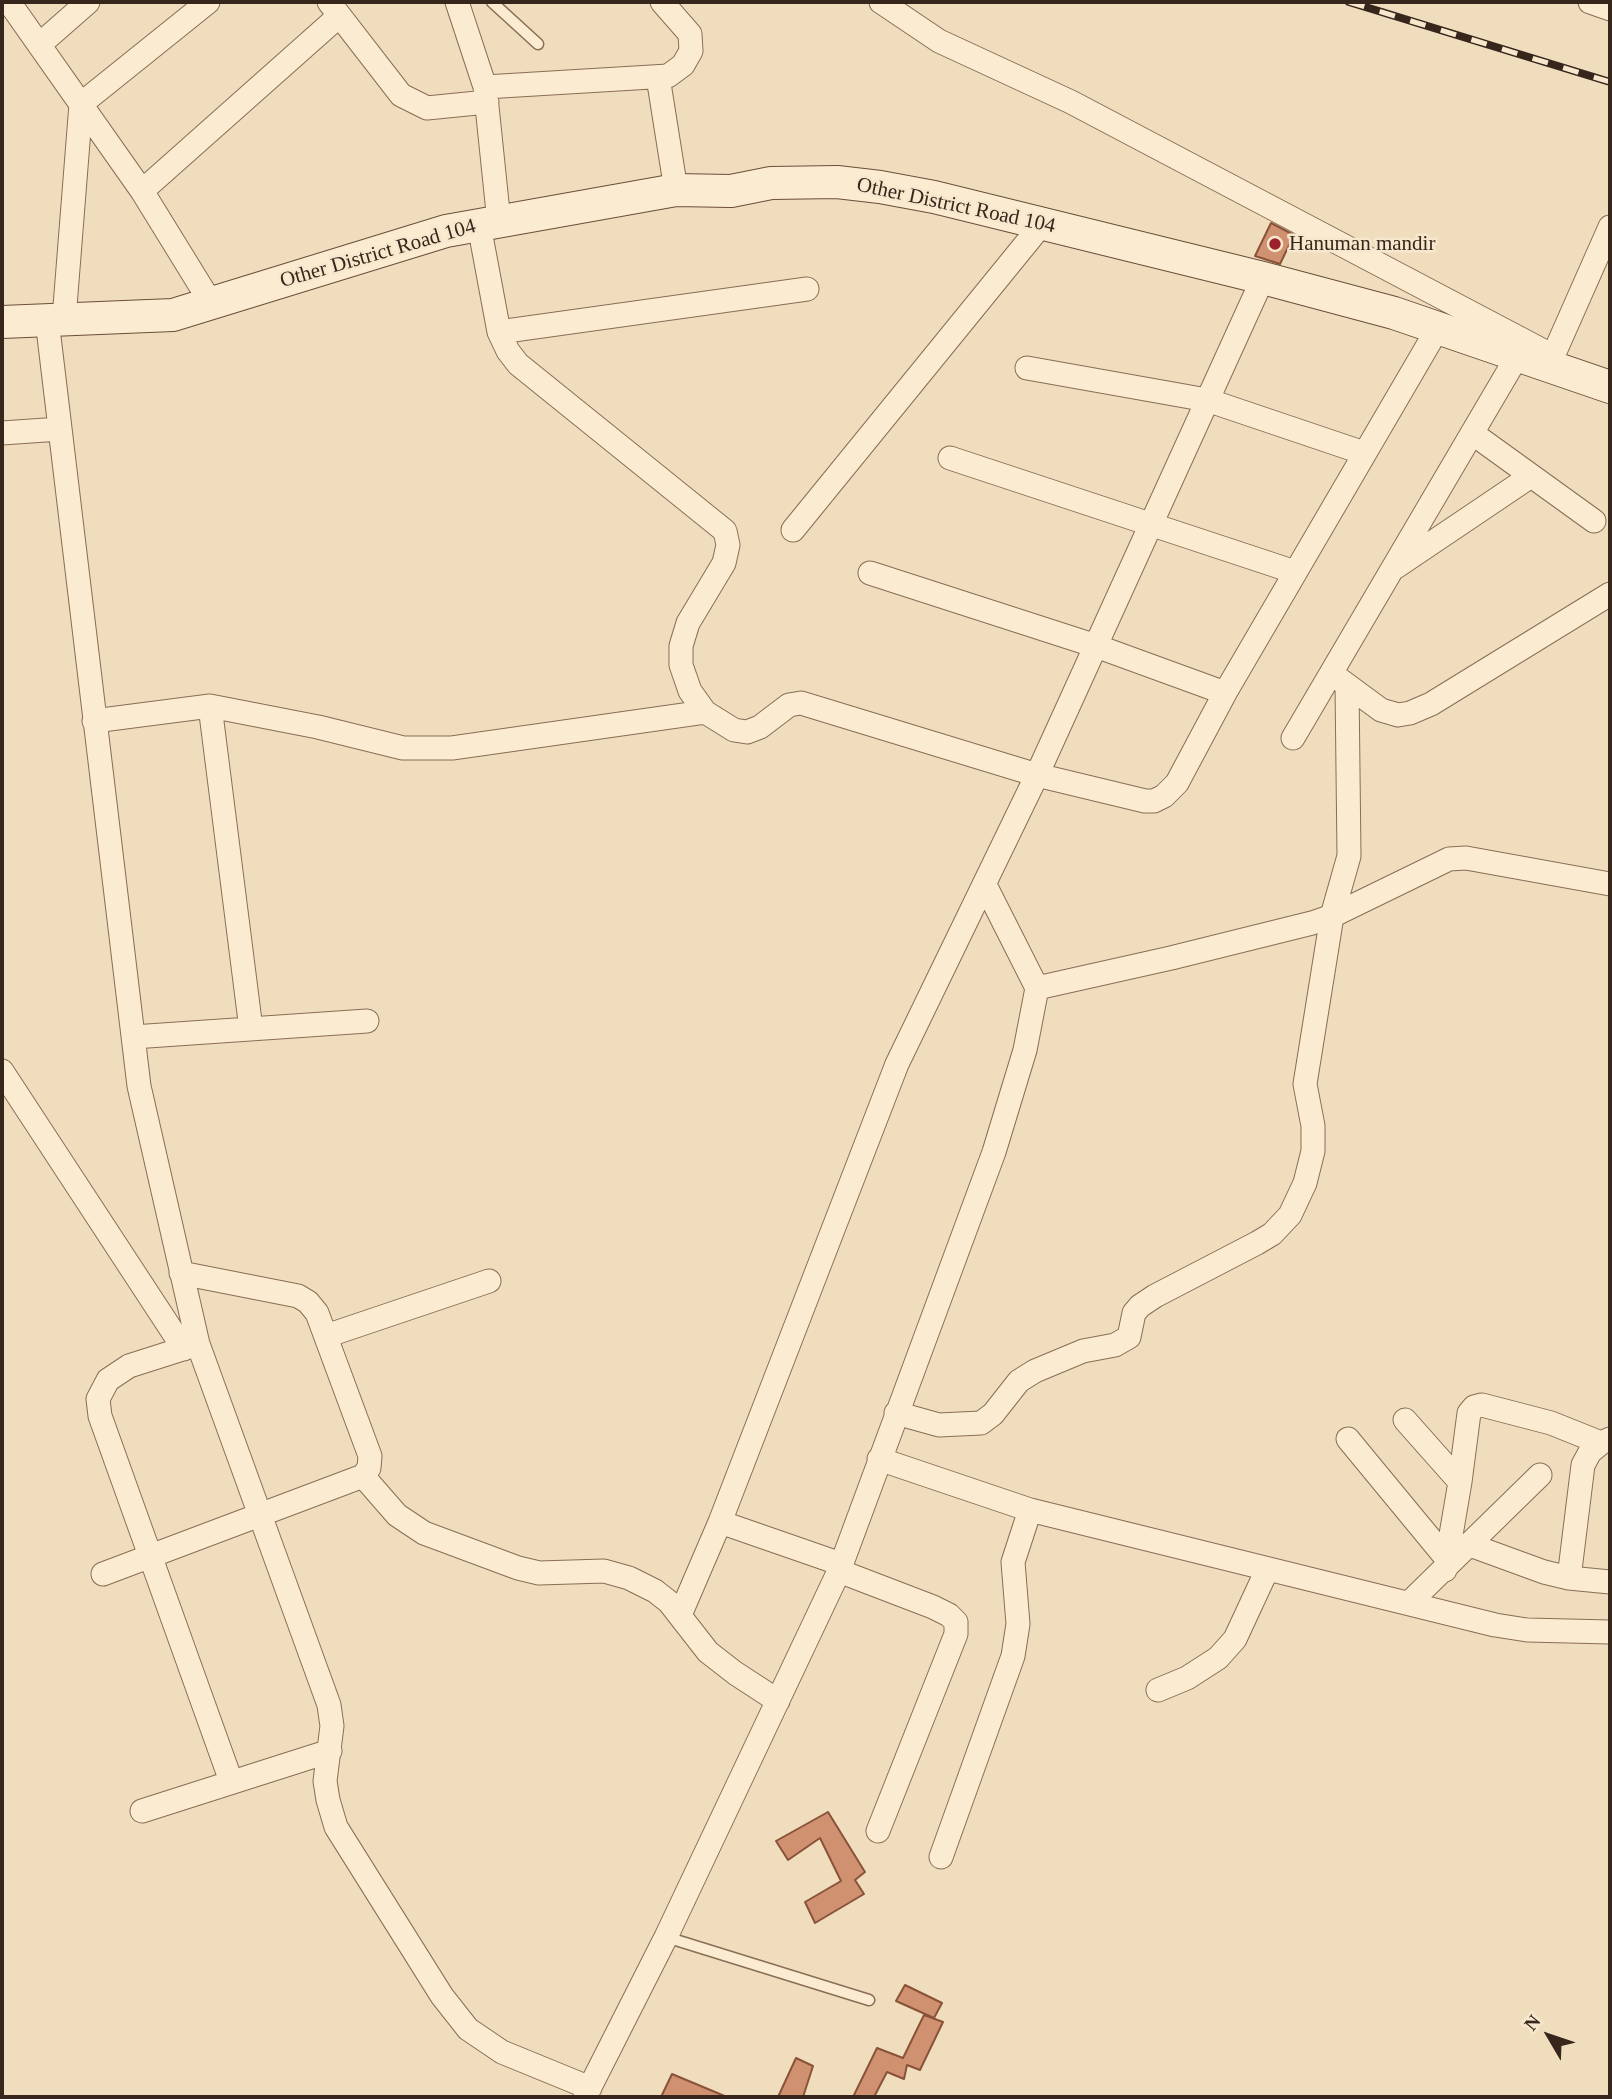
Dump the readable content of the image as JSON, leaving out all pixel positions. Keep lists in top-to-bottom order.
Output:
{
  "streets": {
    "street": ["Other District Road 104"]
  },
  "places": ["Hanuman mandir"],
  "north": "top left"
}
